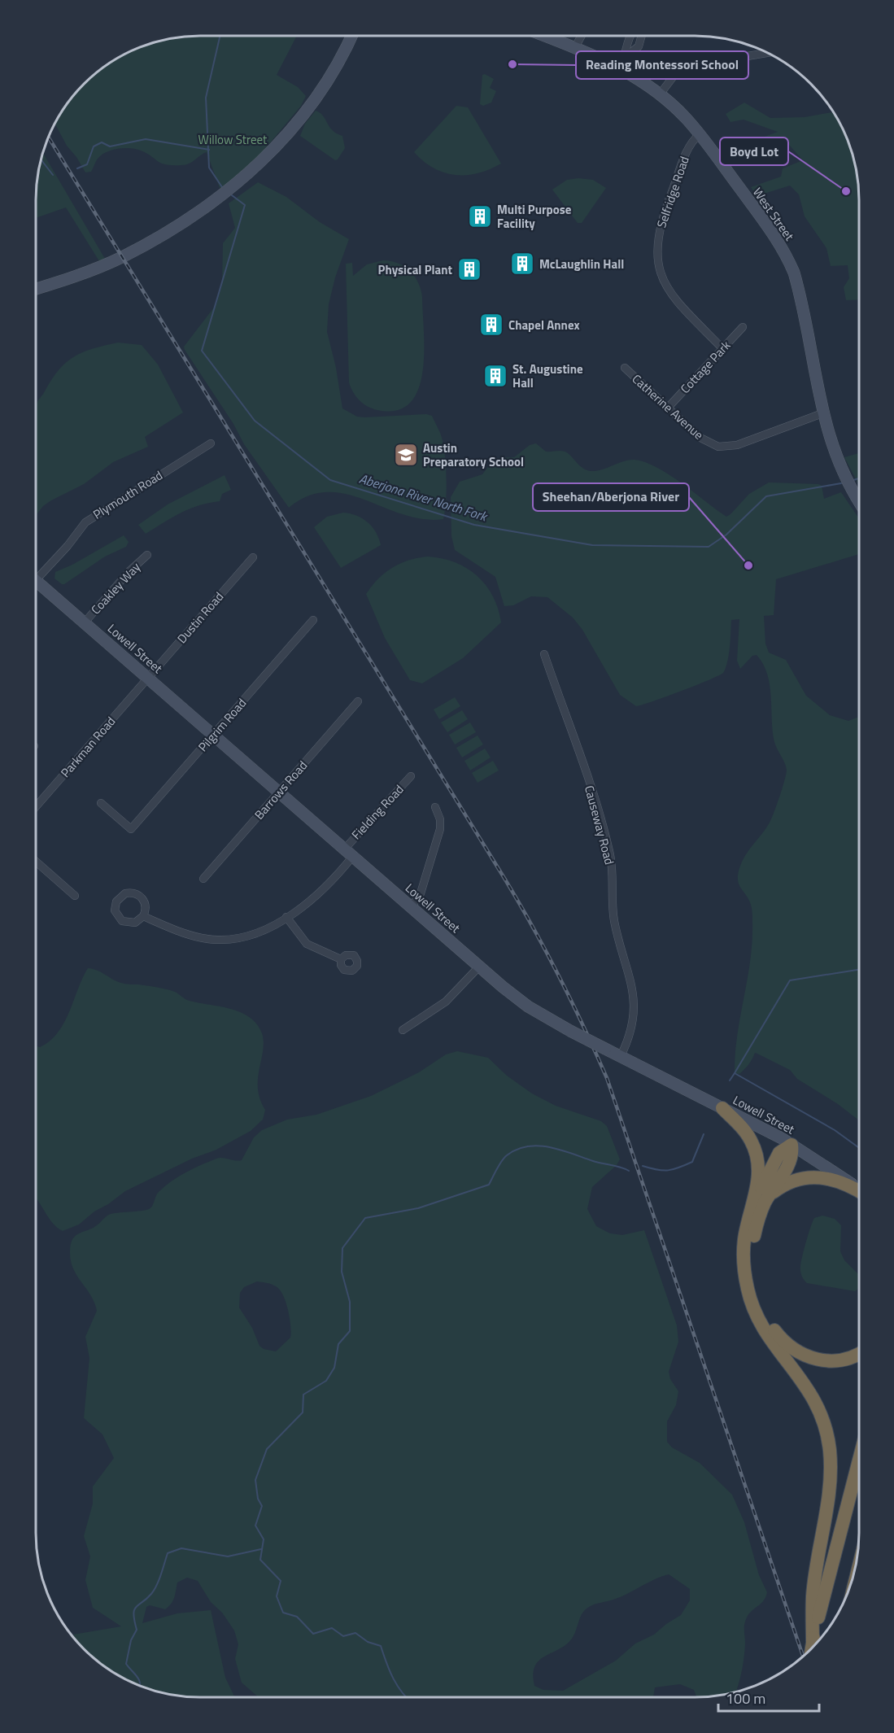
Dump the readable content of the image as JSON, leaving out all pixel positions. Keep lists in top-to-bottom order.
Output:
{
  "streets": {
    "main road": ["West Street", "Lowell Street"],
    "street": [
      "Selfridge Road",
      "Cottage Park",
      "Catherine Avenue",
      "Plymouth Road",
      "Coakley Way",
      "Dustin Road",
      "Pilgrim Road",
      "Parkman Road",
      "Barrows Road",
      "Fielding Road",
      "Causeway Road"
    ]
  },
  "crossings": [
    ["Selfridge Road", "West Street"],
    ["Selfridge Road", "Cottage Park"],
    ["West Street", "Catherine Avenue"],
    ["Cottage Park", "Catherine Avenue"],
    ["Coakley Way", "Lowell Street"],
    ["Dustin Road", "Lowell Street"],
    ["Dustin Road", "Parkman Road"],
    ["Lowell Street", "Pilgrim Road"],
    ["Lowell Street", "Parkman Road"],
    ["Lowell Street", "Barrows Road"],
    ["Lowell Street", "Fielding Road"],
    ["Lowell Street", "Causeway Road"]
  ],
  "water": ["Aberjona River North Fork"],
  "parks": ["Willow Street"],
  "places": {
    "other": ["Reading Montessori School", "Boyd Lot", "Sheehan/Aberjona River"],
    "building": [
      "Multi Purpose Facility",
      "McLaughlin Hall",
      "Physical Plant",
      "Chapel Annex",
      "St. Augustine Hall"
    ],
    "school or university": ["Austin Preparatory School"]
  },
  "scale_bar": "100 m"
}
